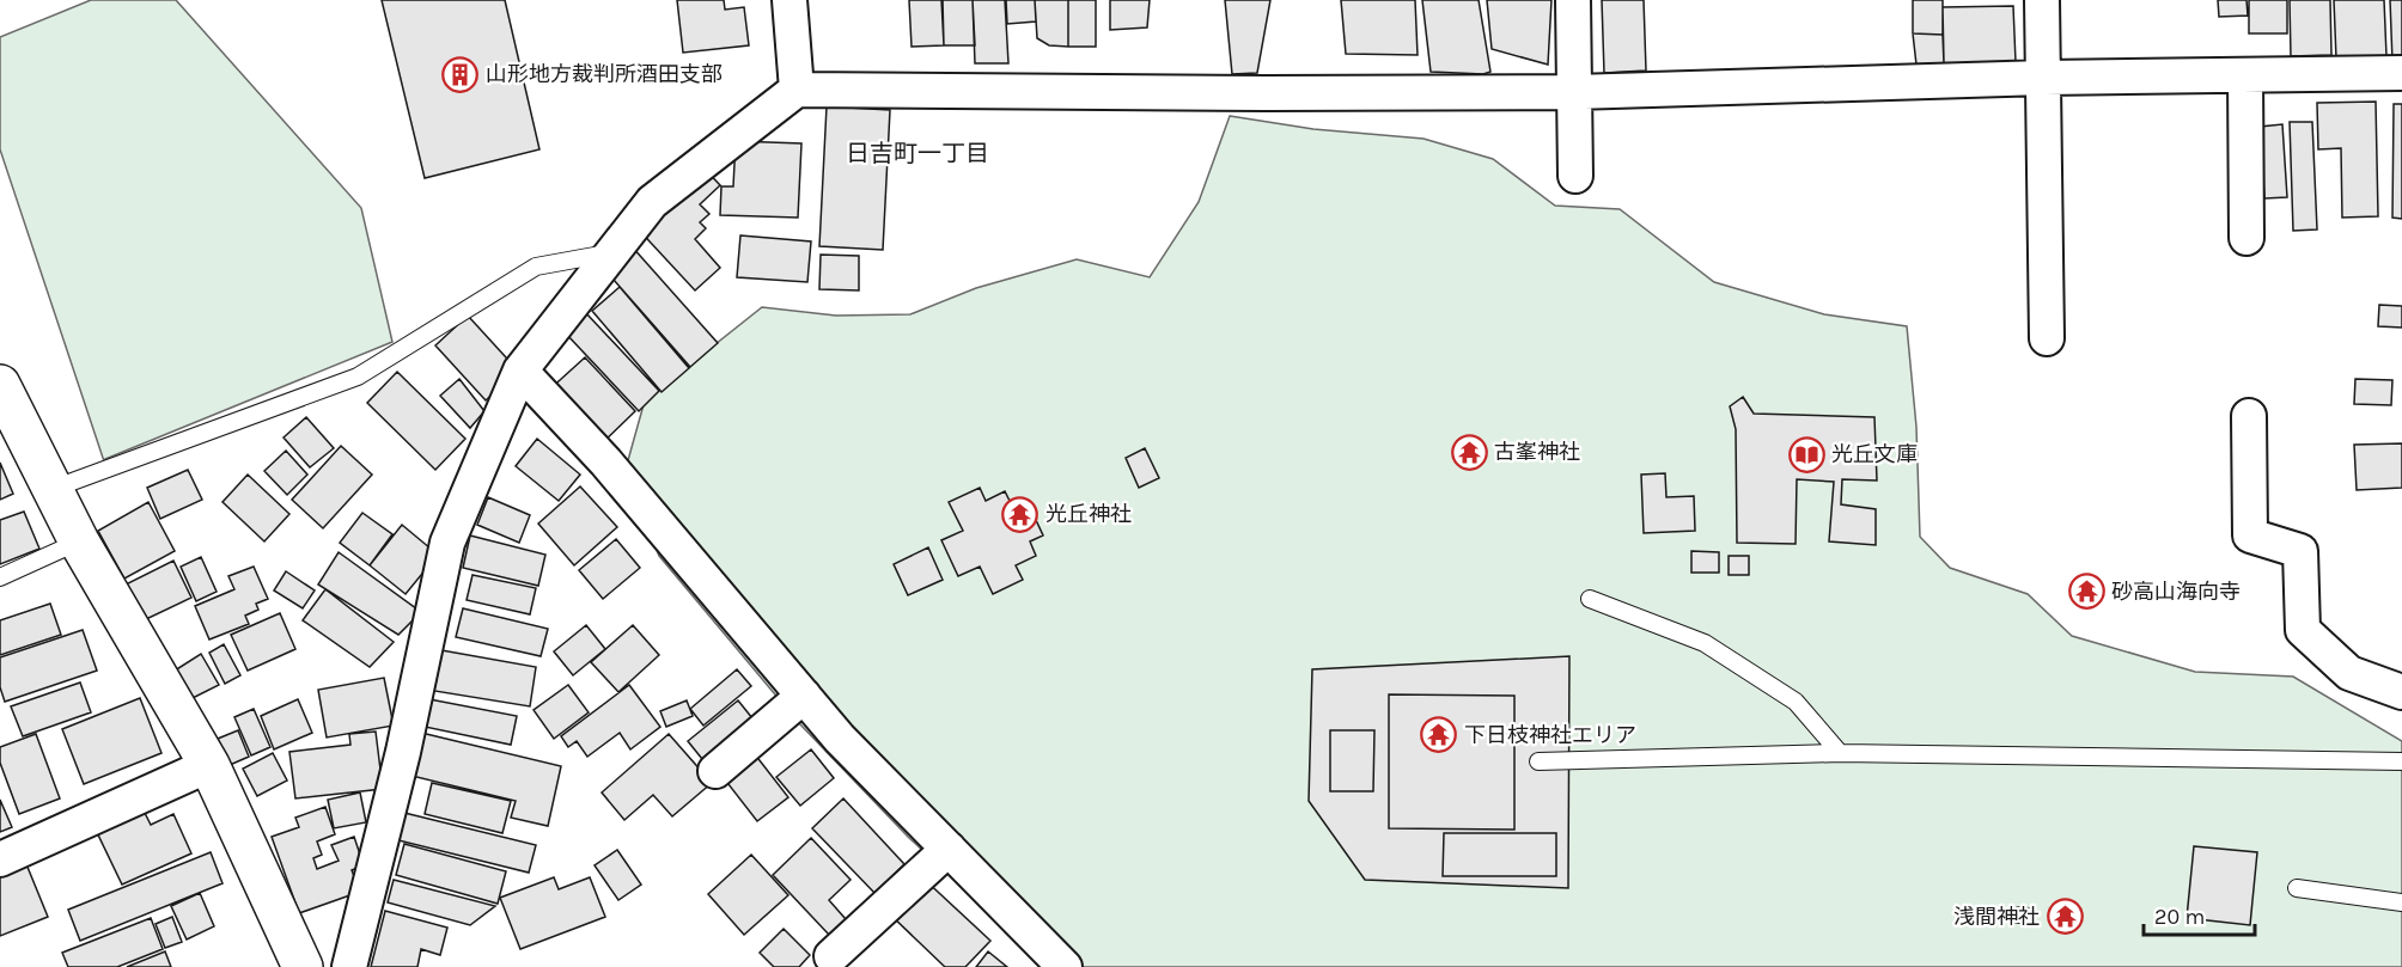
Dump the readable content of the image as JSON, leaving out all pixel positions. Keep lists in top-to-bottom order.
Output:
{
  "districts": ["日吉町一丁目"],
  "places": {
    "building": ["山形地方裁判所酒田支部"],
    "temple": [
      "古峯神社",
      "光丘神社",
      "砂高山海向寺",
      "下日枝神社エリア",
      "浅間神社"
    ],
    "library": ["光丘文庫"]
  },
  "scale_bar": "20 m"
}
